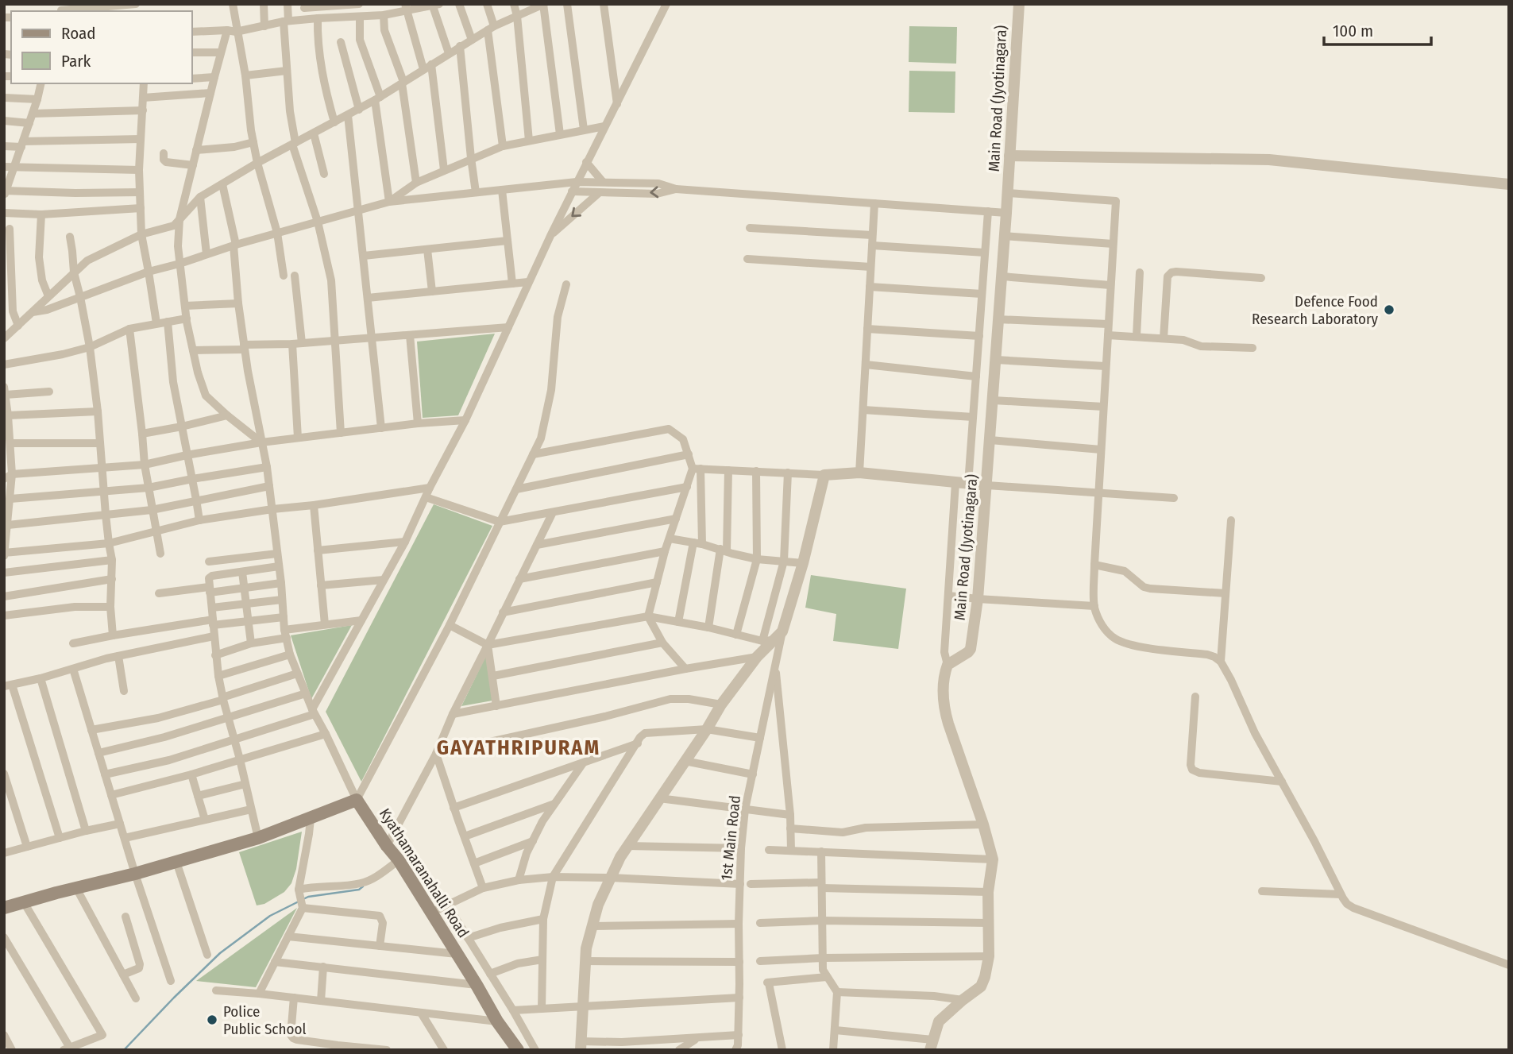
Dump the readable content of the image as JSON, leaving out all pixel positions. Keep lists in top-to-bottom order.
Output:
{
  "streets": {
    "main road": ["Kyathamaranahalli Road"],
    "street": ["Main Road (Jyotinagara)", "1st Main Road"]
  },
  "districts": ["GAYATHRIPURAM"],
  "places": ["Defence Food Research Laboratory", "Police Public School"],
  "legend": ["Road", "Park"],
  "scale_bar": "100 m"
}
